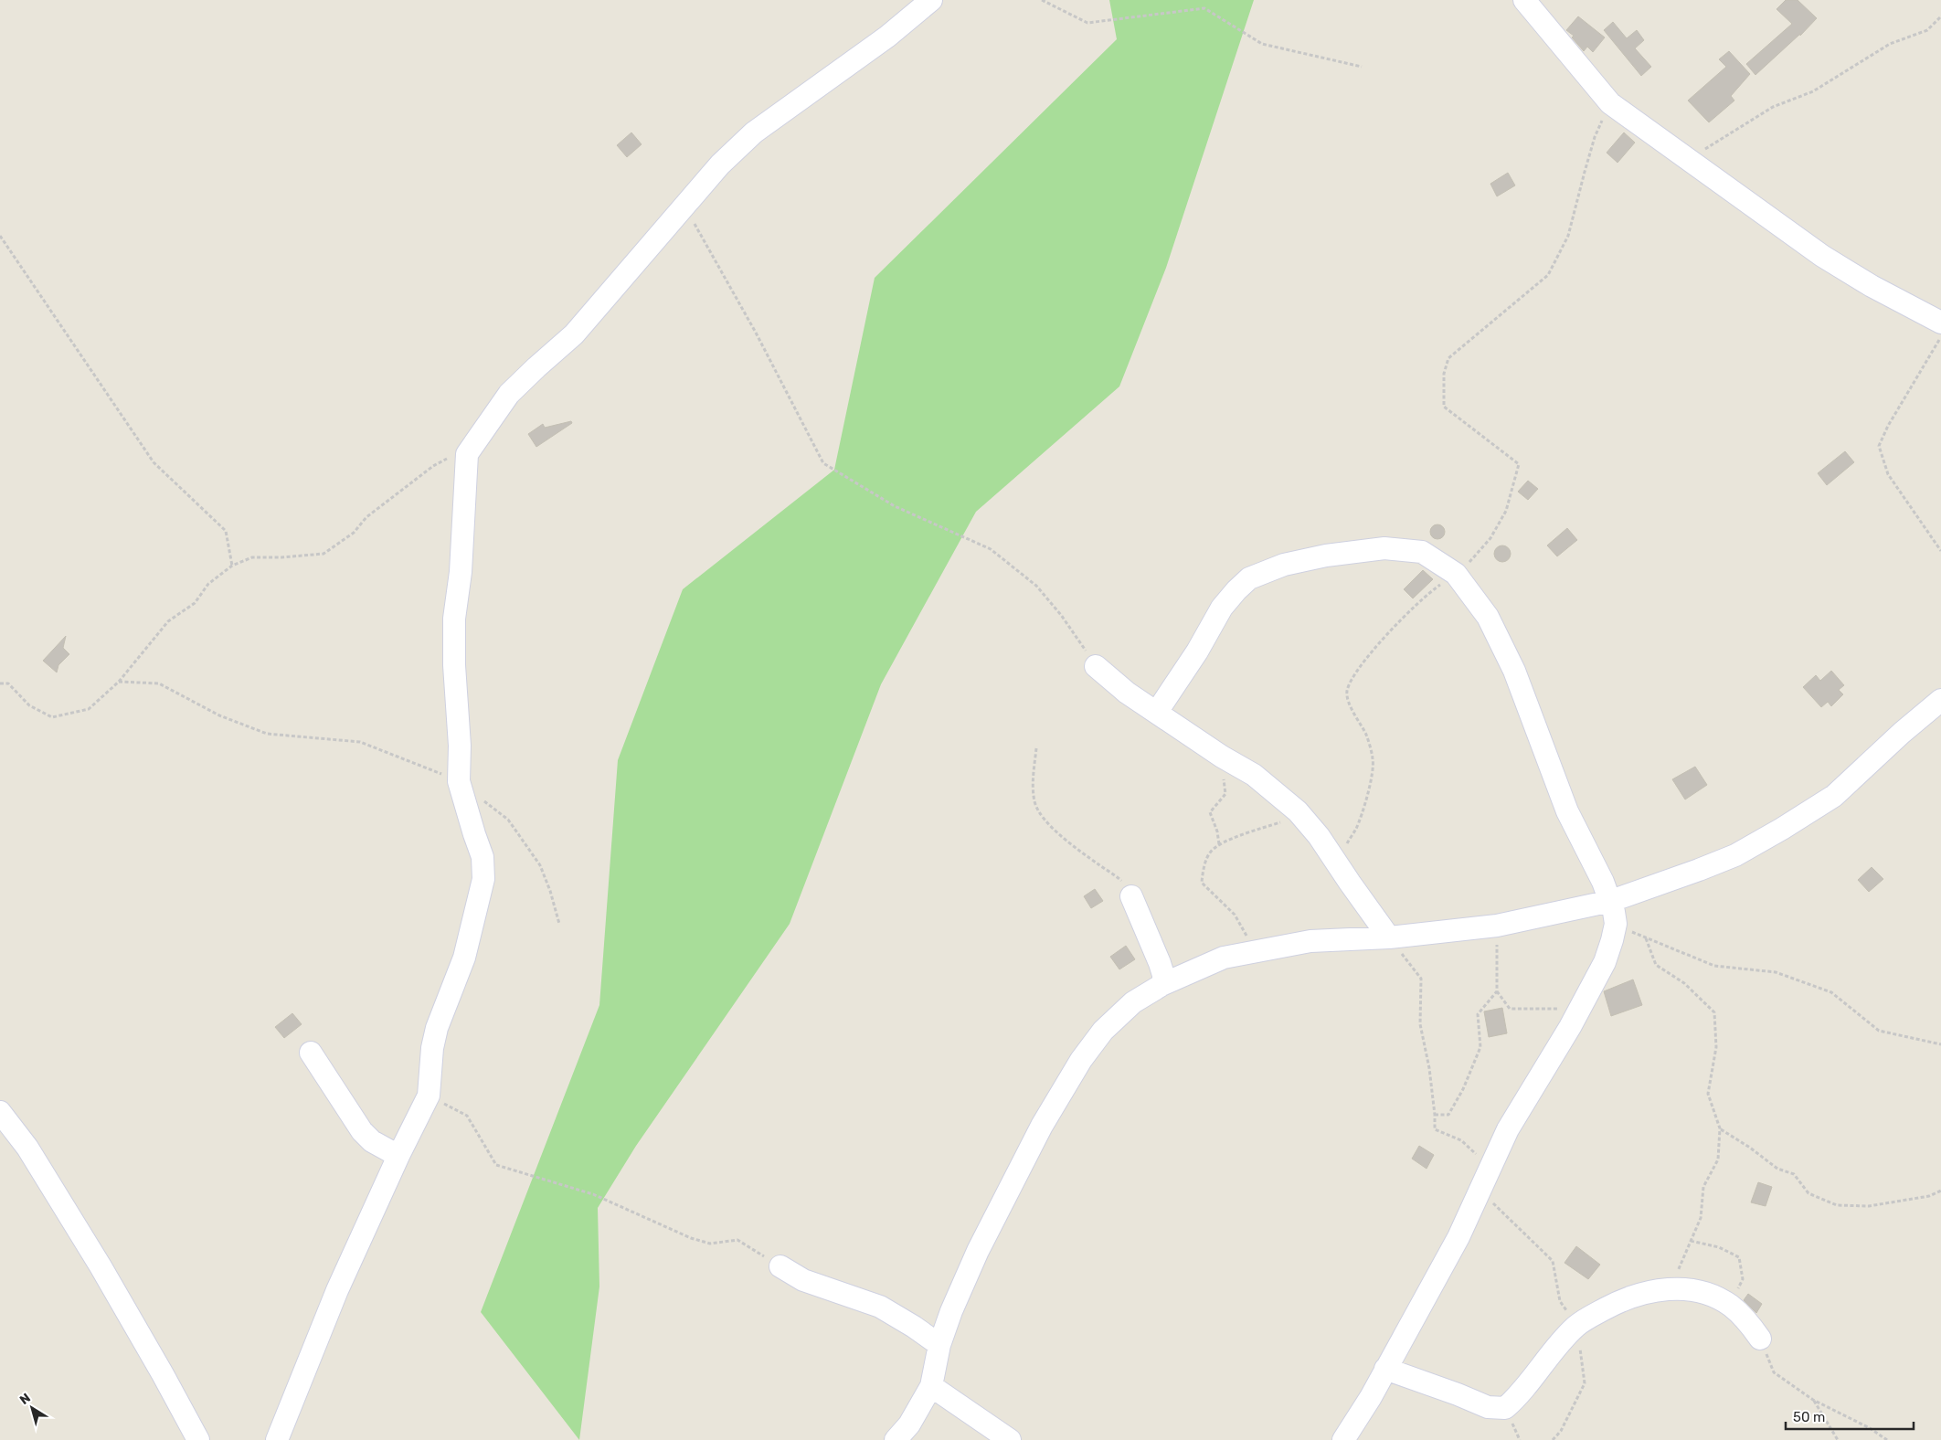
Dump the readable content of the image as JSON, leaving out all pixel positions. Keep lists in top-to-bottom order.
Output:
{
  "scale_bar": "50 m",
  "north": "top left"
}
